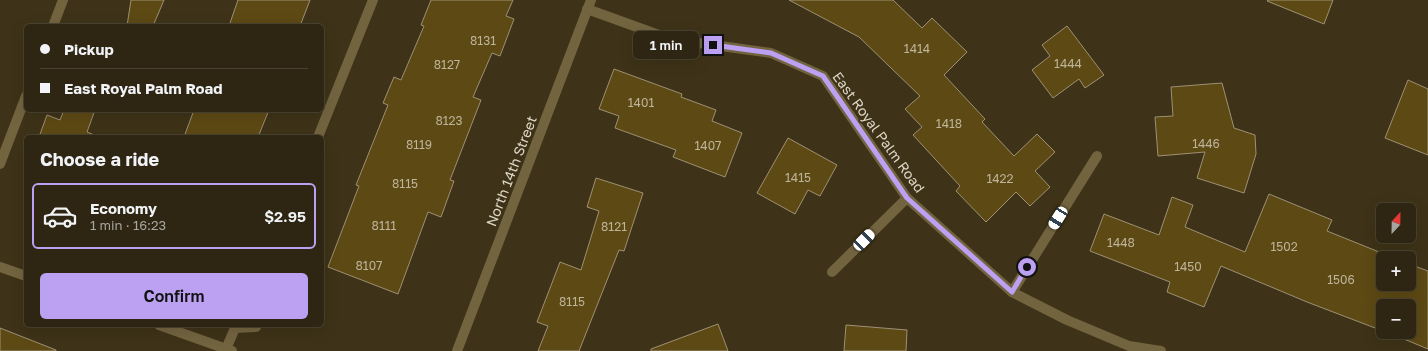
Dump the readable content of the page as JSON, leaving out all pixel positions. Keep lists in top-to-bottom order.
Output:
{
  "streets": {
    "street": ["East Royal Palm Road", "North 14th Street"]
  },
  "crossings": [
    ["East Royal Palm Road", "North 14th Street"]
  ],
  "house_numbers": [
    "8131",
    "1414",
    "1444",
    "8127",
    "1401",
    "8123",
    "1418",
    "1446",
    "8119",
    "1407",
    "1415",
    "1422",
    "8115",
    "8111",
    "8121",
    "1448",
    "1502",
    "8107",
    "1450",
    "1506",
    "8115"
  ],
  "north": "top",
  "page": {
    "banner": ["Pickup", "East Royal Palm Road"],
    "bubble": "1 min",
    "heading": "Choose a ride",
    "list": [
      {
        "name": "Economy",
        "note": "1 min · 16:23",
        "value": "$2.95"
      }
    ],
    "map_buttons": ["+", "−"],
    "buttons": "Confirm"
  }
}
